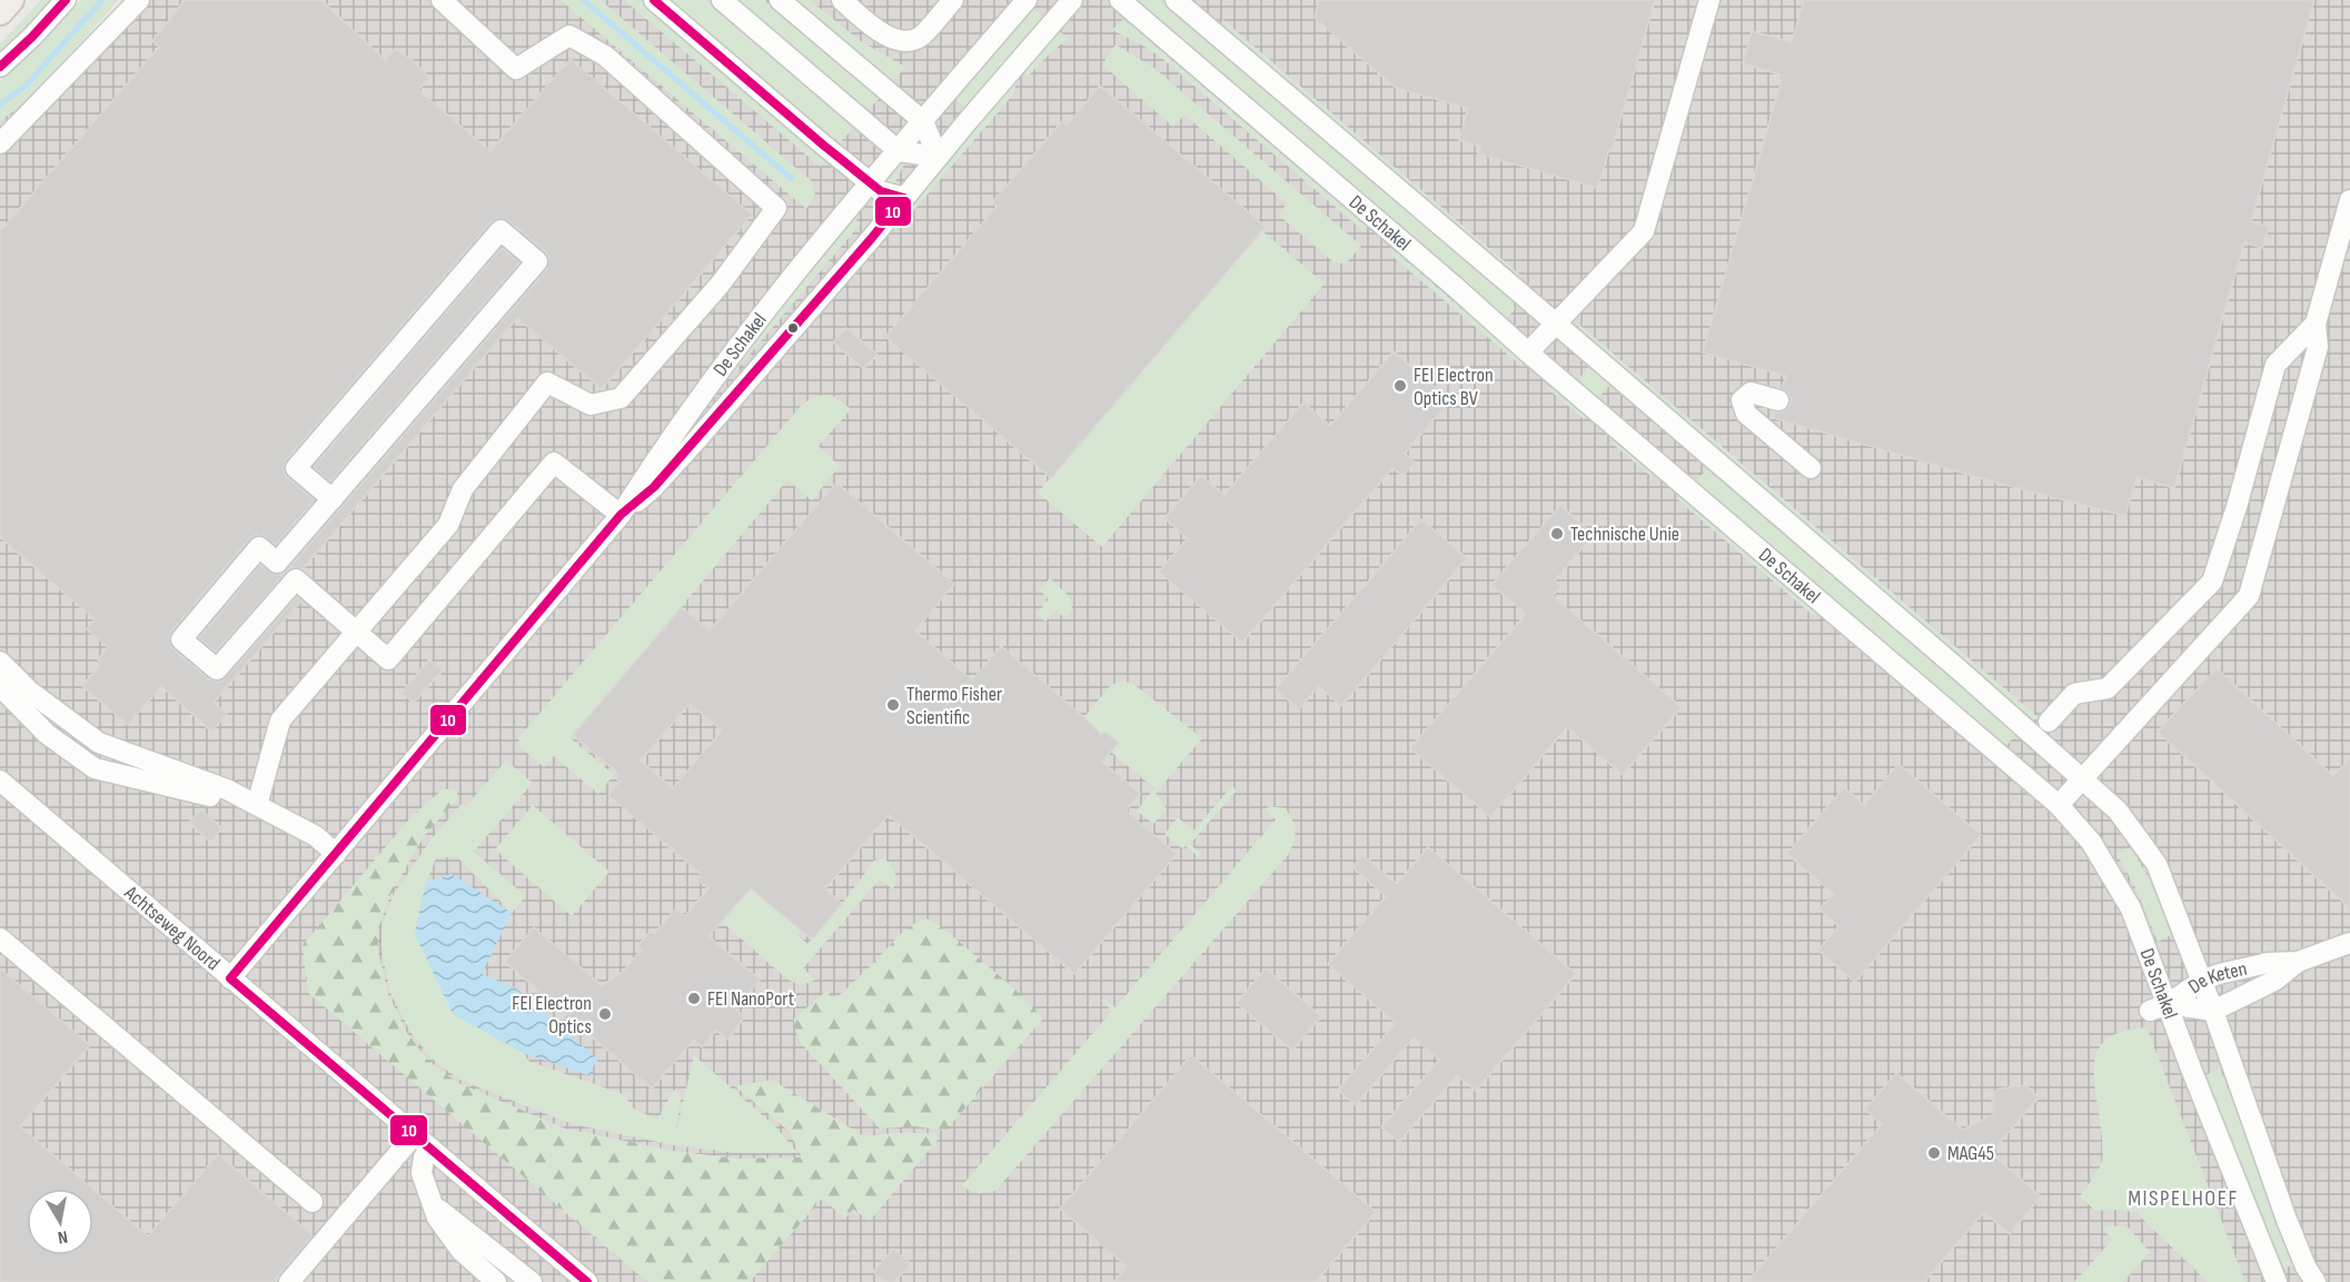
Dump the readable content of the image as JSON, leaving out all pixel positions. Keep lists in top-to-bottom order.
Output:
{
  "streets": {
    "street": ["De Schakel", "Achtseweg Noord", "De Keten"]
  },
  "crossings": [
    ["De Schakel", "Achtseweg Noord"],
    ["De Schakel", "De Keten"]
  ],
  "districts": ["MISPELHOEF"],
  "places": [
    "FEI Electron Optics BV",
    "Technische Unie",
    "Thermo Fisher Scientific",
    "FEI NanoPort",
    "FEI Electron Optics",
    "MAG45"
  ],
  "lines": ["transit line 10"],
  "north": "bottom"
}
